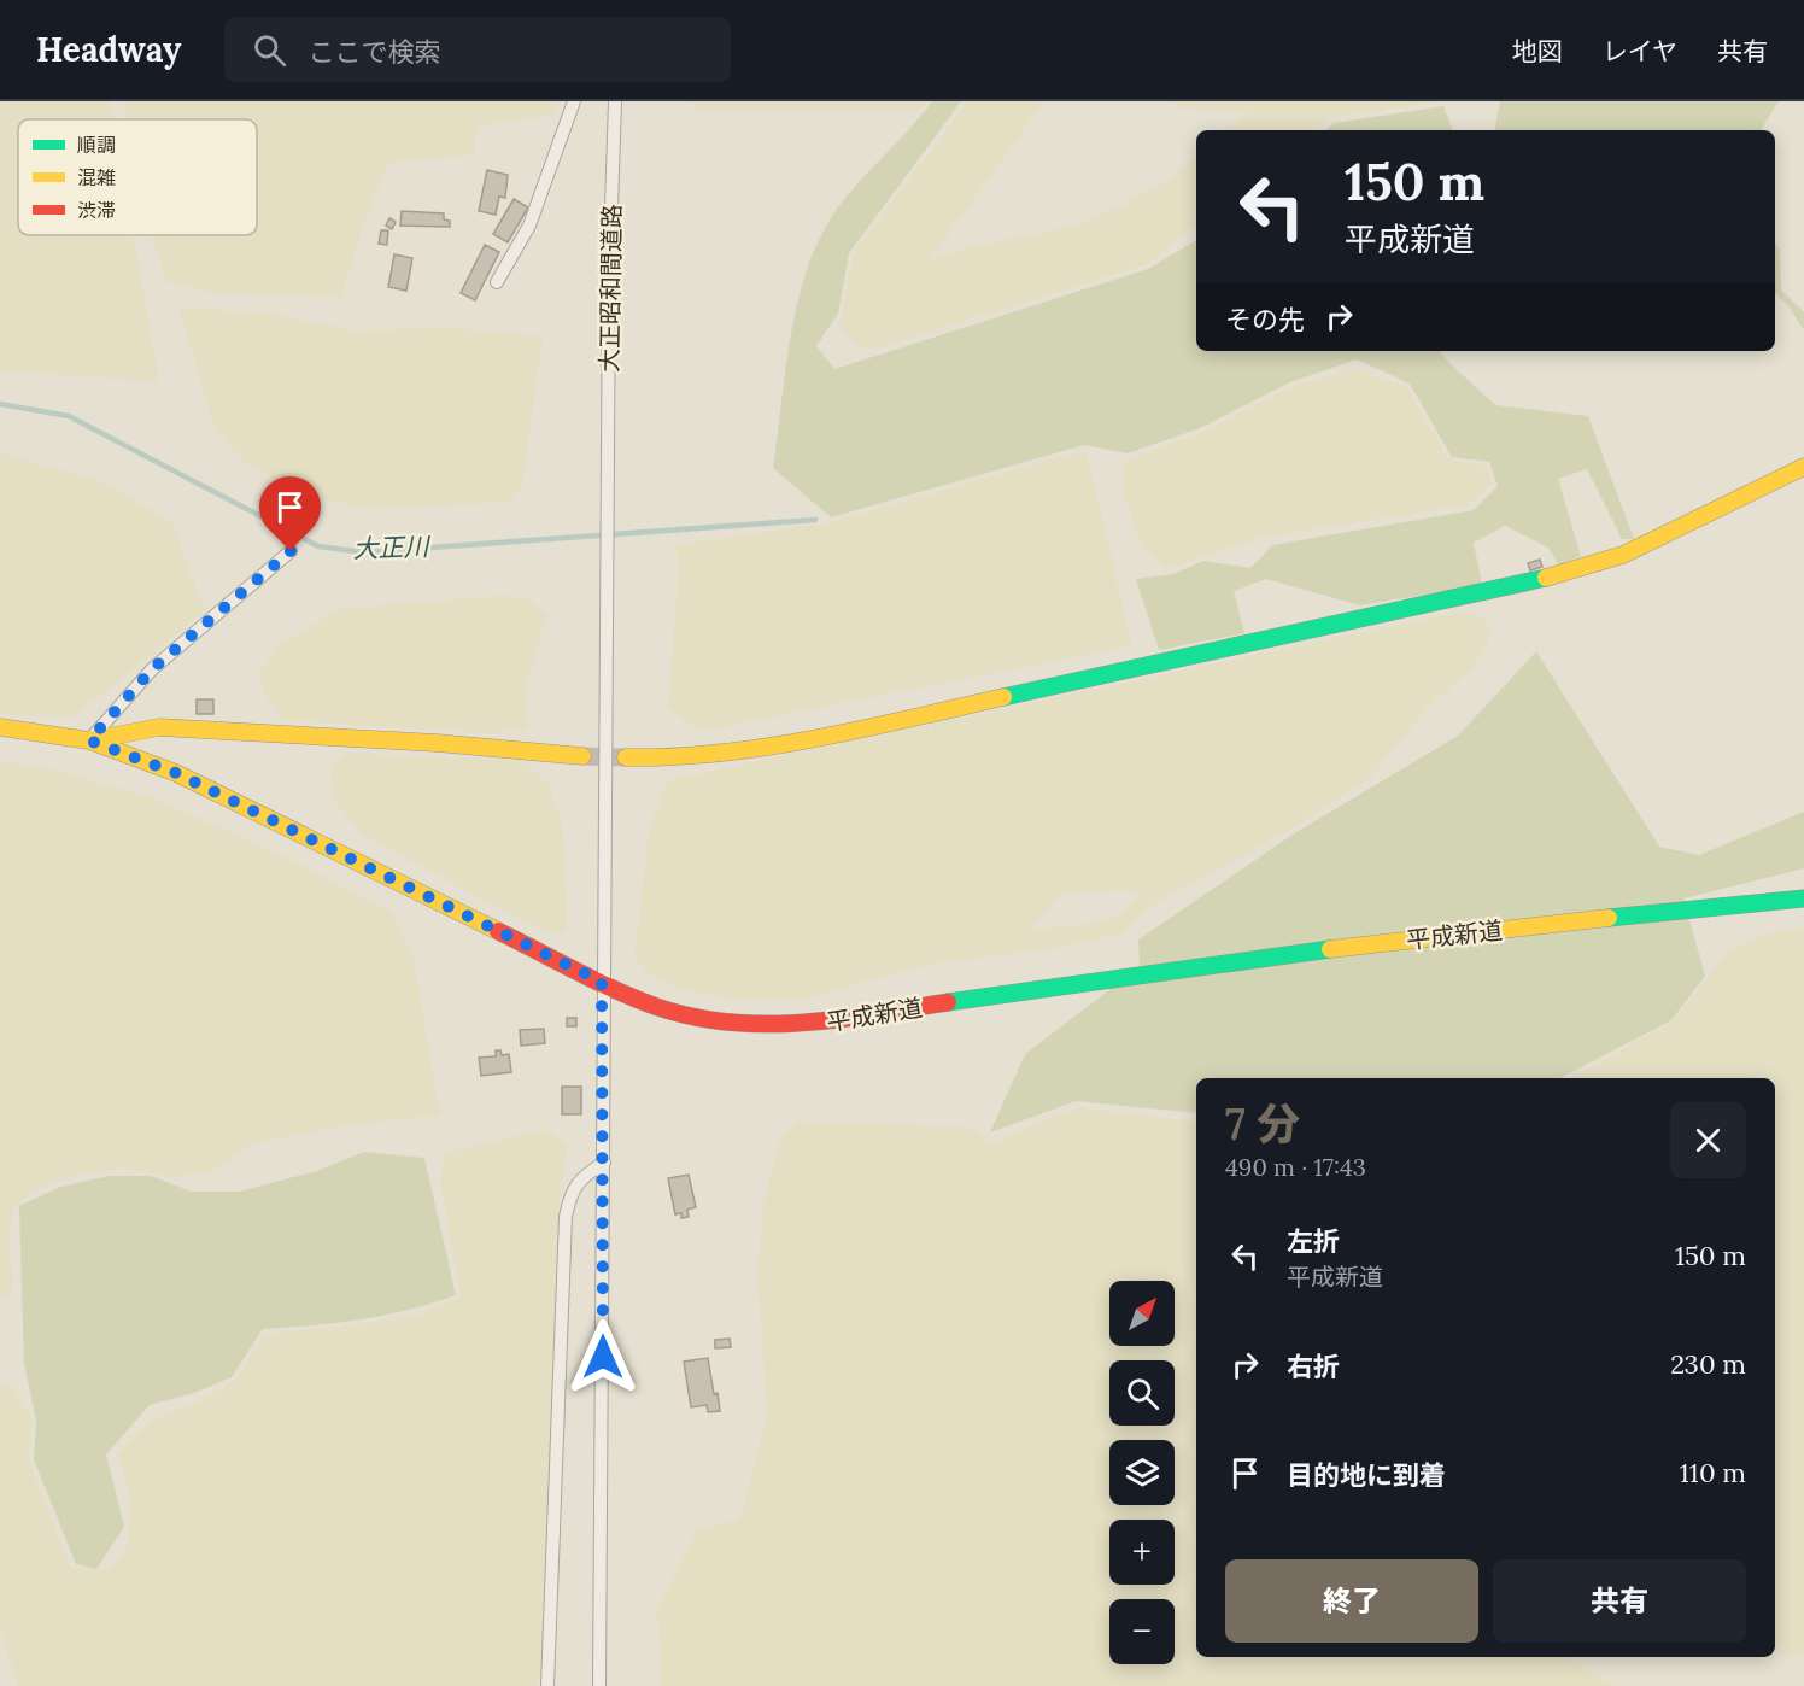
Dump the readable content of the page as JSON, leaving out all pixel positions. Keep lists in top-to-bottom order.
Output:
{
  "streets": {
    "street": ["大正昭和間道路", "平成新道"]
  },
  "crossings": [
    ["大正昭和間道路", "平成新道"]
  ],
  "water": ["大正川"],
  "legend": ["順調", "混雑", "渋滞"],
  "north": "top right",
  "page": {
    "header": "Headway",
    "search": "ここで検索",
    "nav": ["地図", "レイヤ", "共有"],
    "turn": ["150 m", "平成新道"],
    "then": "その先",
    "heading": ["7 分", "490 m · 17:43"],
    "list": [
      {
        "name": "左折",
        "note": "平成新道",
        "value": "150 m"
      },
      {
        "name": "右折",
        "value": "230 m"
      },
      {
        "name": "目的地に到着",
        "value": "110 m"
      }
    ],
    "map_buttons": ["+", "−"],
    "buttons": ["終了", "共有"]
  }
}
